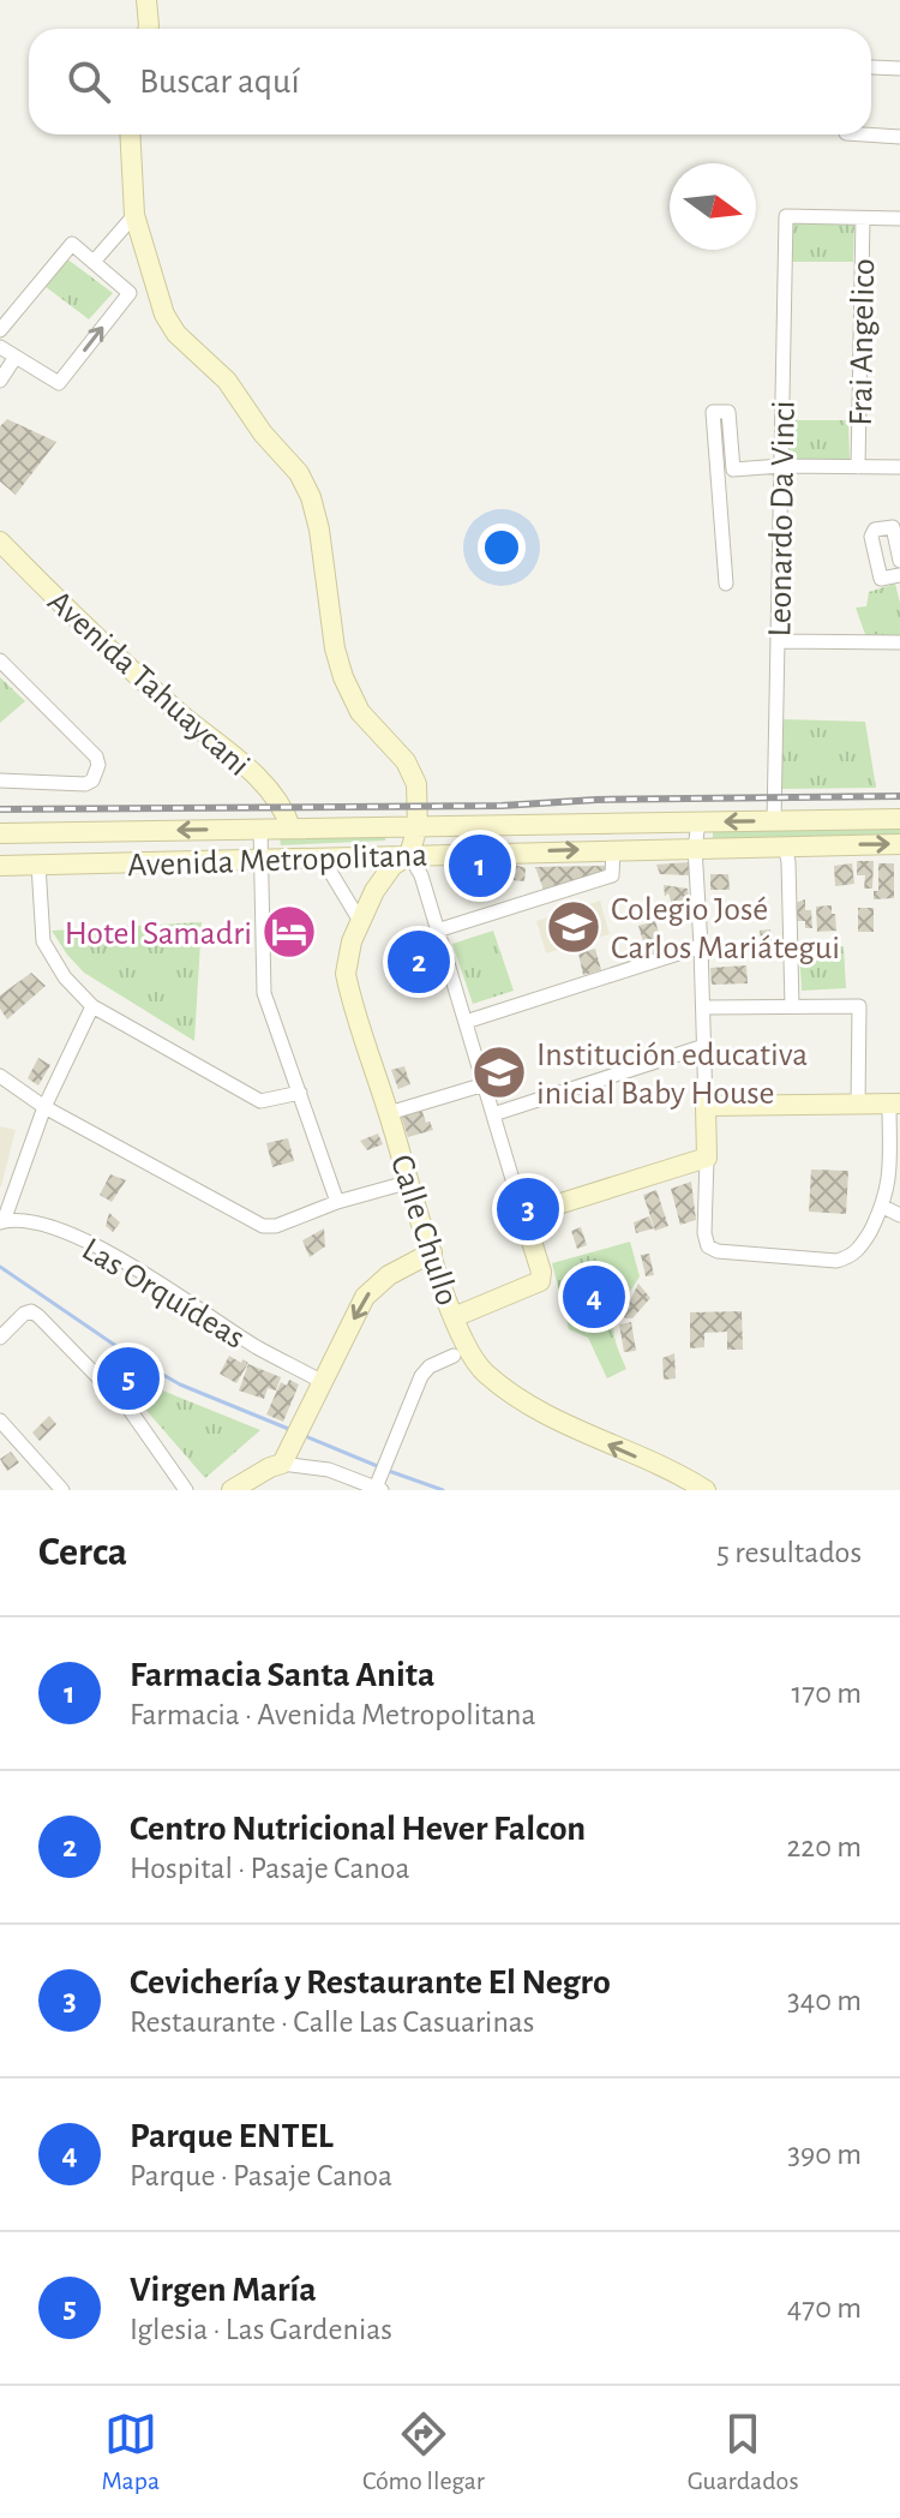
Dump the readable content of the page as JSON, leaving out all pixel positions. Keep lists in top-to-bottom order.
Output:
{
  "streets": {
    "main road": ["Avenida Tahuaycani", "Avenida Metropolitana", "Calle Chullo"],
    "street": ["Frai Angelico", "Leonardo Da Vinci", "Las Orquídeas"]
  },
  "crossings": [
    ["Frai Angelico", "Leonardo Da Vinci"],
    ["Leonardo Da Vinci", "Avenida Metropolitana"],
    ["Avenida Tahuaycani", "Avenida Metropolitana"],
    ["Avenida Metropolitana", "Calle Chullo"]
  ],
  "one_way": ["Calle Chullo"],
  "places": {
    "school or university": ["Colegio José Carlos Mariátegui", "Institución educativa inicial Baby House"],
    "hotel": ["Hotel Samadri"]
  },
  "north": "right",
  "page": {
    "search": "Buscar aquí",
    "pins": [
      "1",
      "2",
      "3",
      "4",
      "5"
    ],
    "heading": ["Cerca", "5 resultados"],
    "list": [
      {
        "mark": "1",
        "name": "Farmacia Santa Anita",
        "note": "Farmacia · Avenida Metropolitana",
        "value": "170 m"
      },
      {
        "mark": "2",
        "name": "Centro Nutricional Hever Falcon",
        "note": "Hospital · Pasaje Canoa",
        "value": "220 m"
      },
      {
        "mark": "3",
        "name": "Cevichería y Restaurante El Negro",
        "note": "Restaurante · Calle Las Casuarinas",
        "value": "340 m"
      },
      {
        "mark": "4",
        "name": "Parque ENTEL",
        "note": "Parque · Pasaje Canoa",
        "value": "390 m"
      },
      {
        "mark": "5",
        "name": "Virgen María",
        "note": "Iglesia · Las Gardenias",
        "value": "470 m"
      }
    ],
    "nav": ["Mapa", "Cómo llegar", "Guardados"]
  }
}
